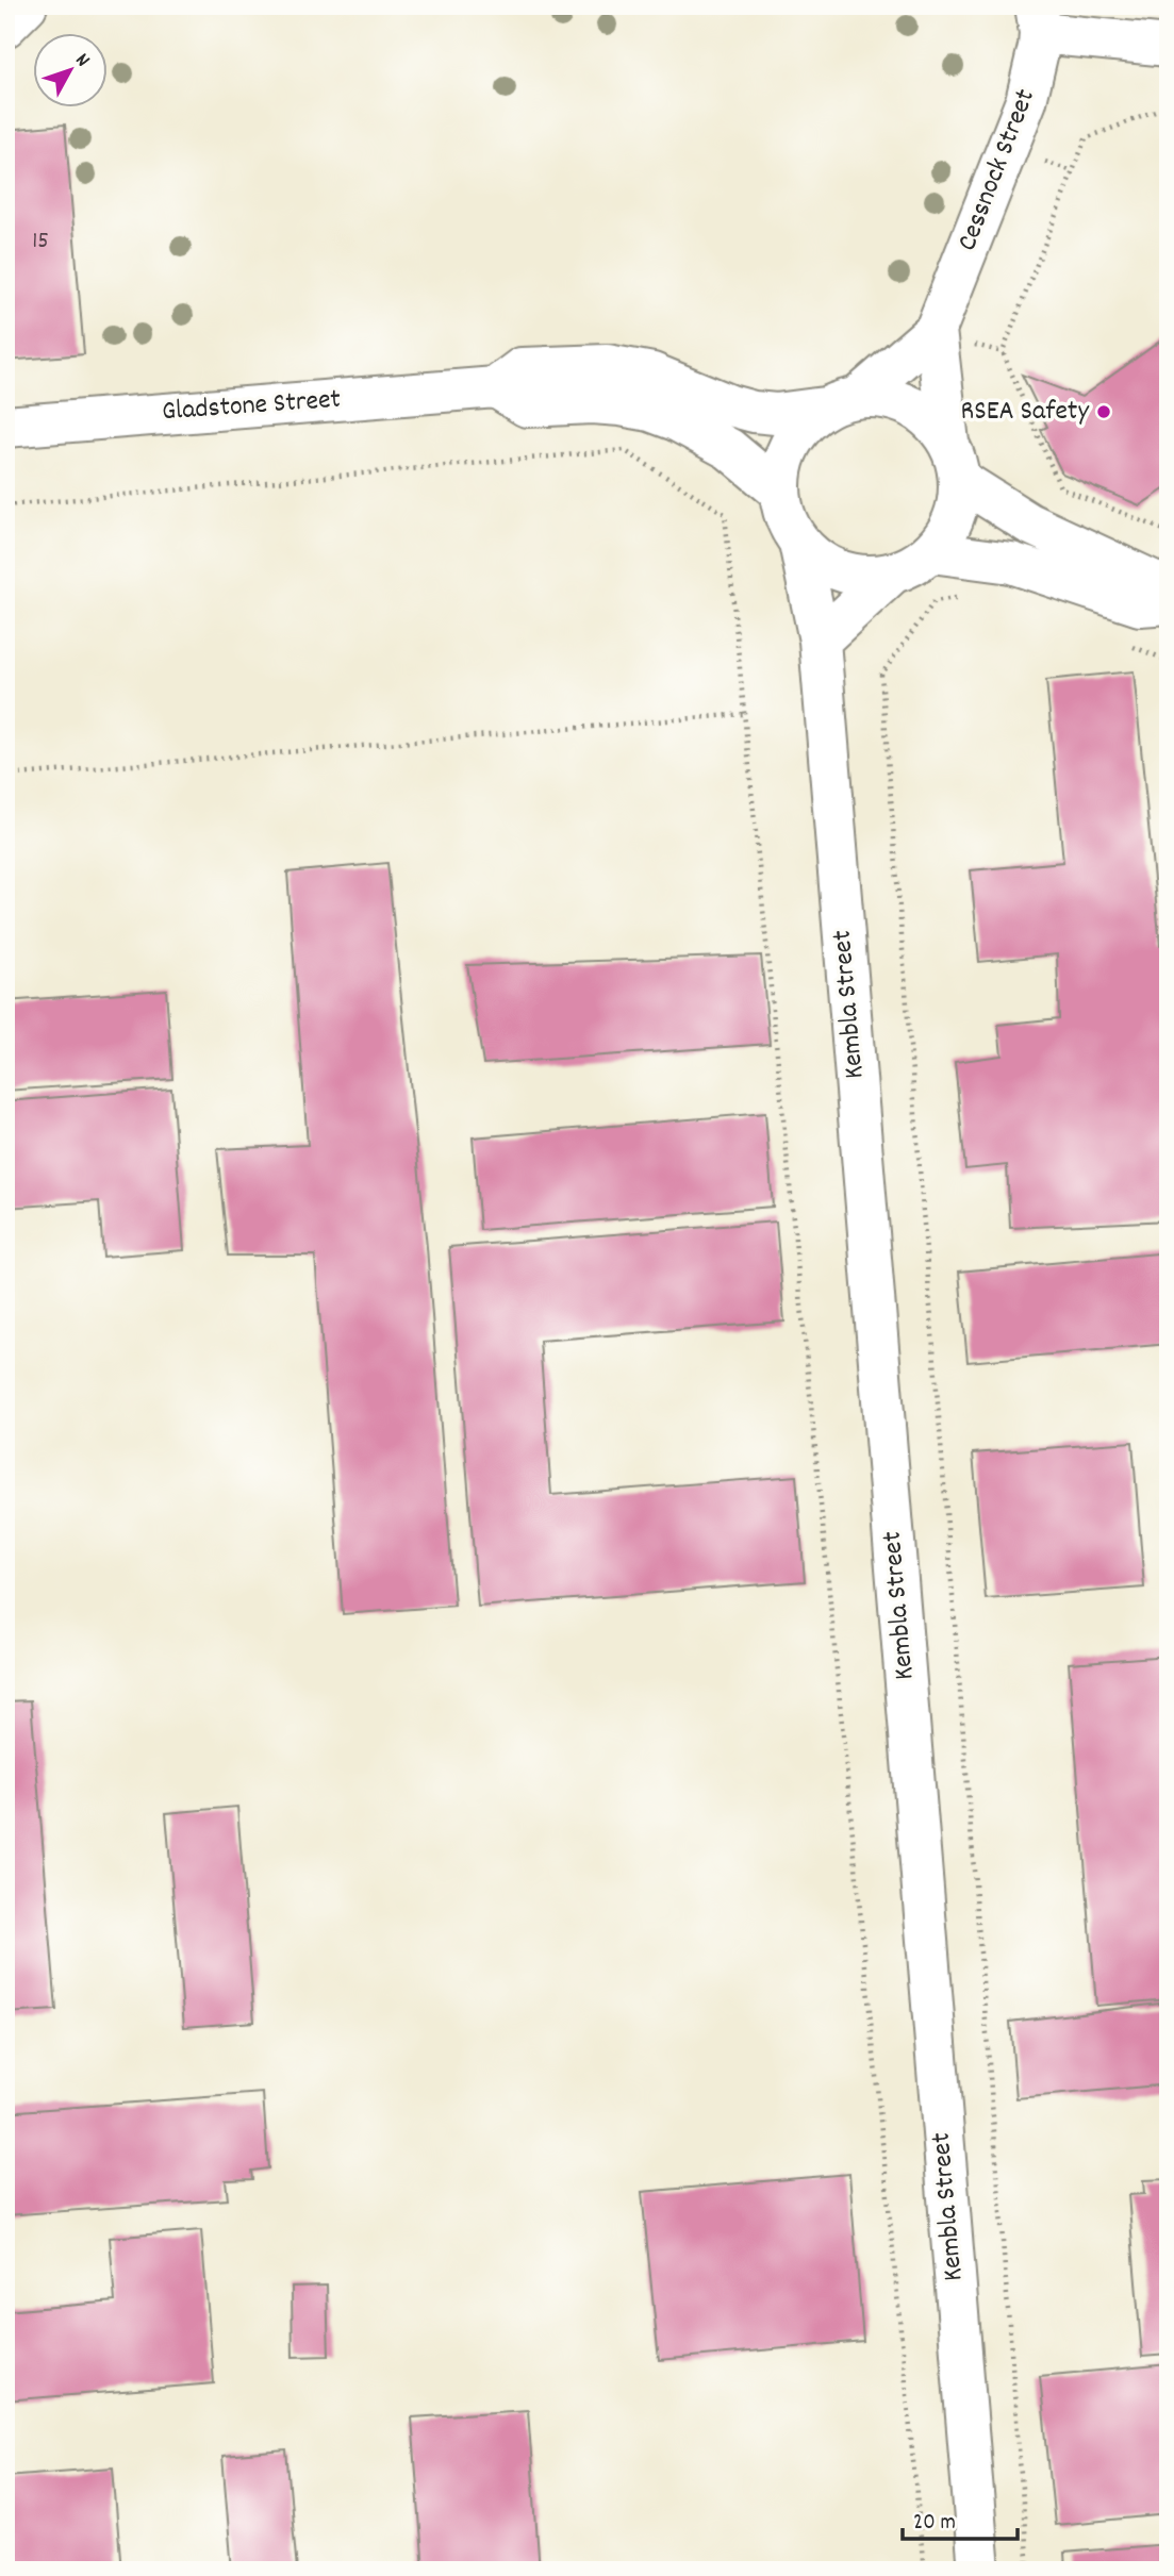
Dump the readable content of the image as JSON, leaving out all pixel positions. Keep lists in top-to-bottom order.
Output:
{
  "streets": {
    "street": ["Cessnock Street", "Gladstone Street", "Kembla Street"]
  },
  "crossings": [
    ["Cessnock Street", "Kembla Street"]
  ],
  "places": ["RSEA Safety"],
  "house_numbers": ["15"],
  "scale_bar": "20 m",
  "north": "top right"
}
